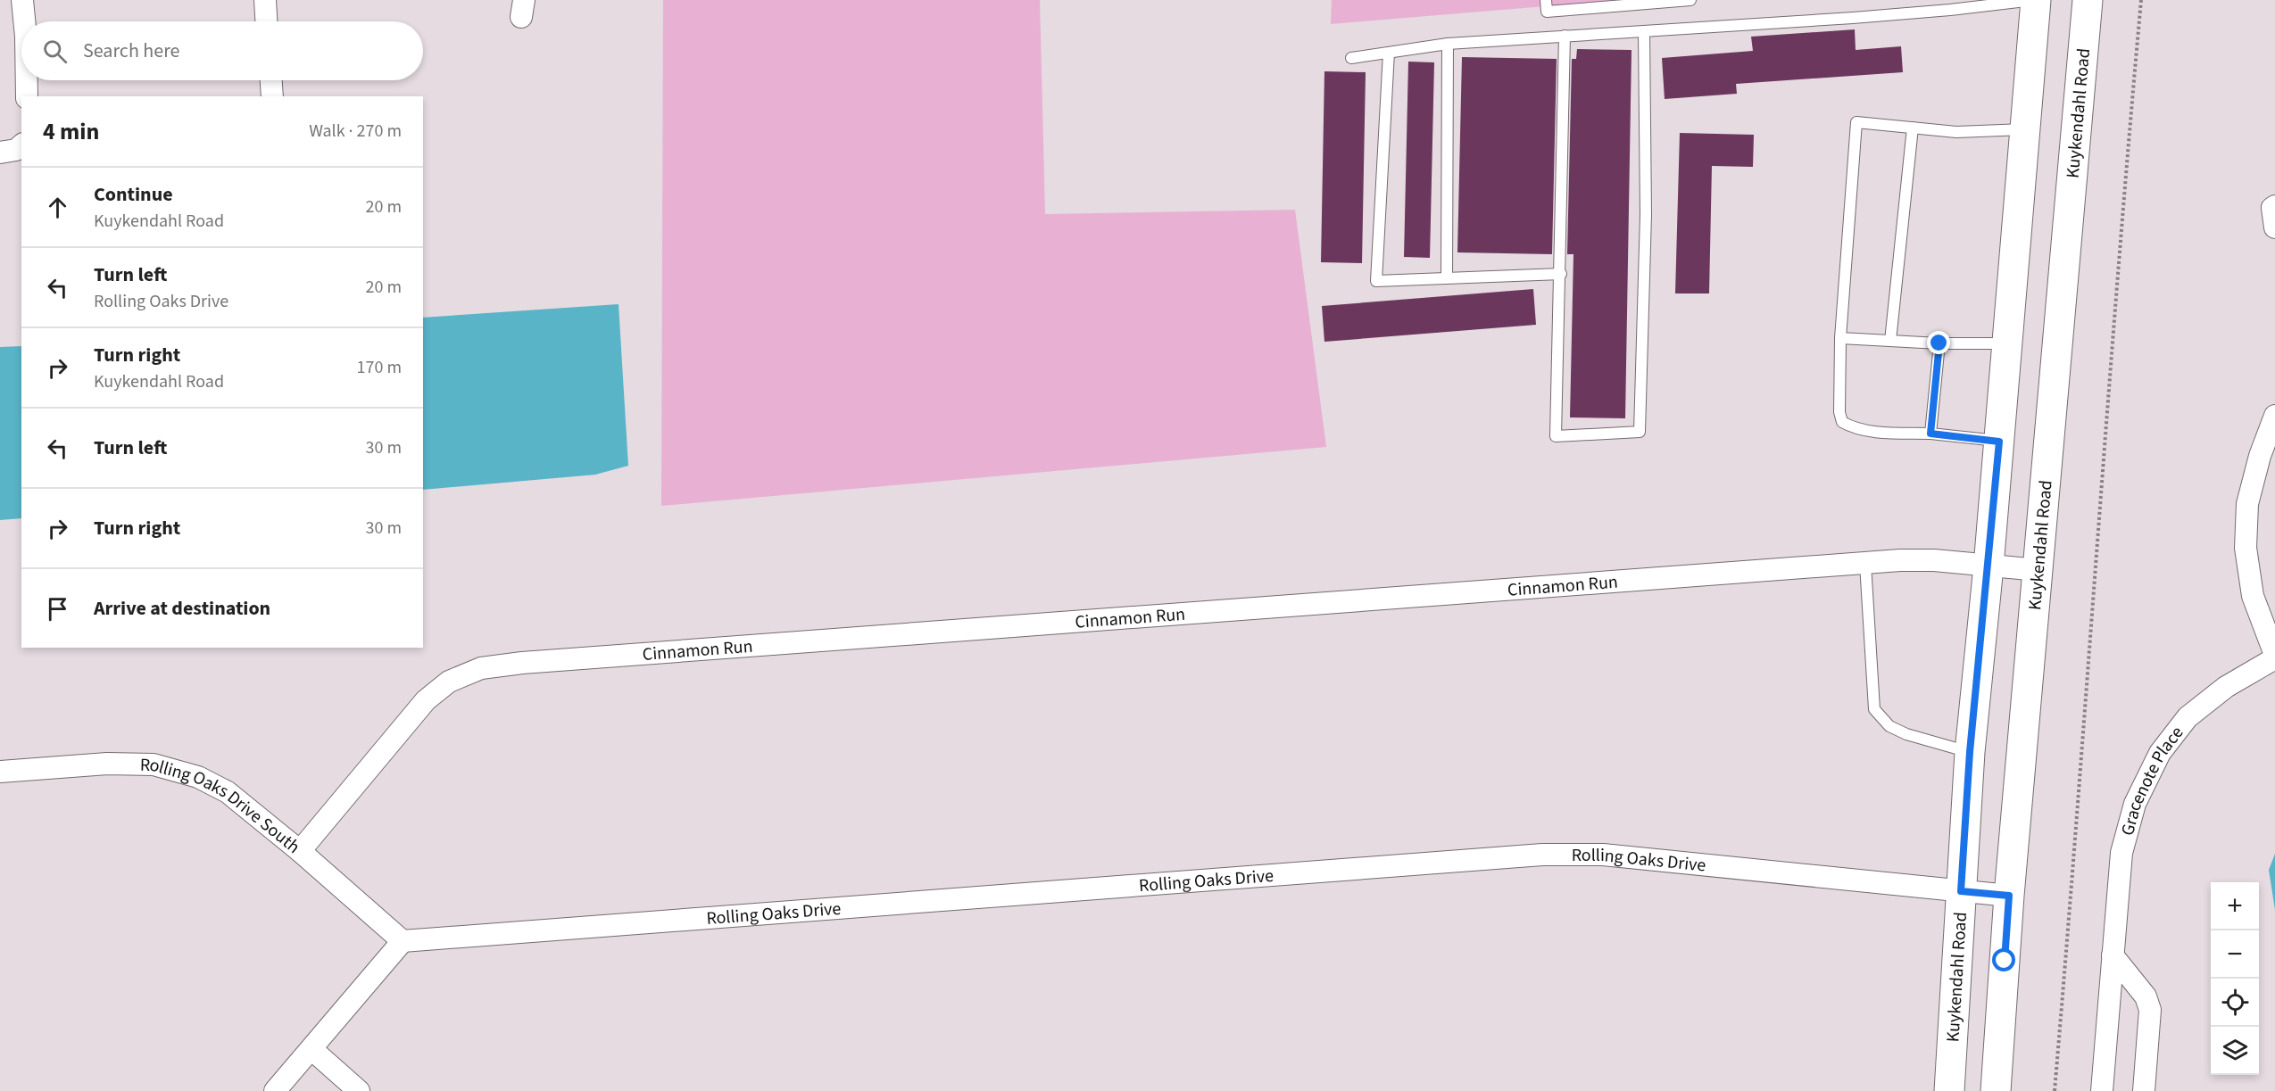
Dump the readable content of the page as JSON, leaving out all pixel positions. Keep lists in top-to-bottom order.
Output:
{
  "streets": {
    "main road": ["Kuykendahl Road"],
    "street": [
      "Cinnamon Run",
      "Gracenote Place",
      "Rolling Oaks Drive South",
      "Rolling Oaks Drive"
    ]
  },
  "crossings": [
    ["Kuykendahl Road", "Cinnamon Run"],
    ["Kuykendahl Road", "Rolling Oaks Drive"],
    ["Cinnamon Run", "Rolling Oaks Drive South"],
    ["Rolling Oaks Drive South", "Rolling Oaks Drive"]
  ],
  "page": {
    "search": "Search here",
    "heading": ["4 min", "Walk · 270 m"],
    "list": [
      ["Continue", "Kuykendahl Road", "20 m"],
      ["Turn left", "Rolling Oaks Drive", "20 m"],
      ["Turn right", "Kuykendahl Road", "170 m"],
      ["Turn left", "30 m"],
      ["Turn right", "30 m"],
      "Arrive at destination"
    ],
    "map_buttons": ["+", "−"]
  }
}
